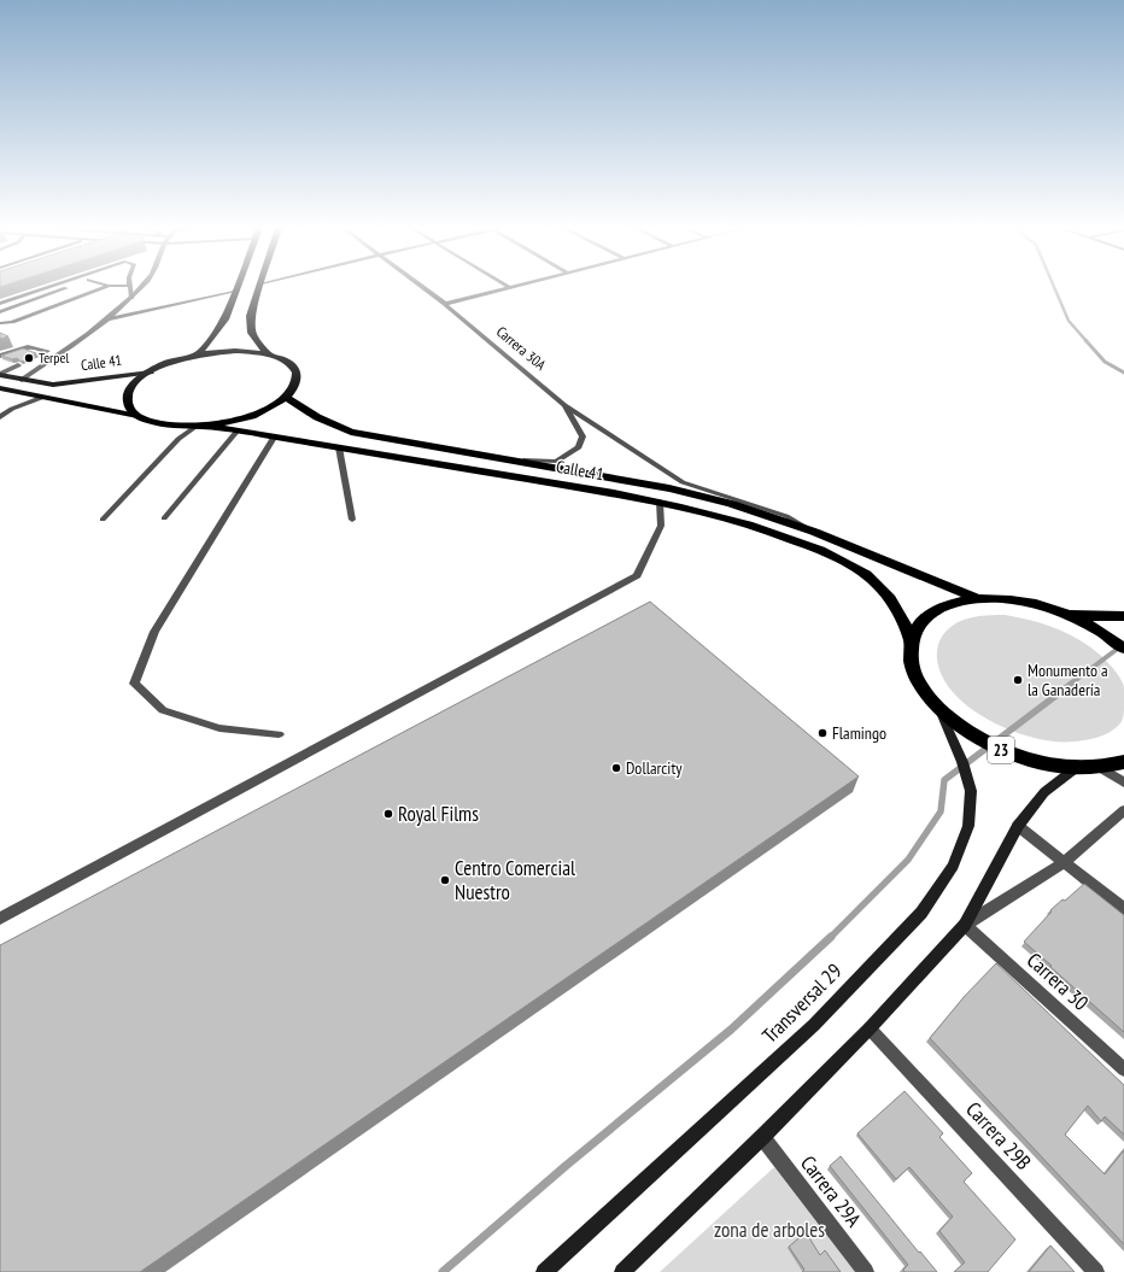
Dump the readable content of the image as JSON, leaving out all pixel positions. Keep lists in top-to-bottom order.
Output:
{
  "streets": {
    "highway": ["Calle 41", "23"],
    "main road": ["Transversal 29"],
    "street": [
      "Carrera 30A",
      "Carrera 30",
      "Carrera 29B",
      "Carrera 29A"
    ]
  },
  "crossings": [
    ["Calle 41", "23"],
    ["23", "Transversal 29"]
  ],
  "parks": ["zona de arboles"],
  "places": [
    "Terpel",
    "Monumento a la Ganadería",
    "Flamingo",
    "Dollarcity",
    "Royal Films",
    "Centro Comercial Nuestro"
  ]
}
